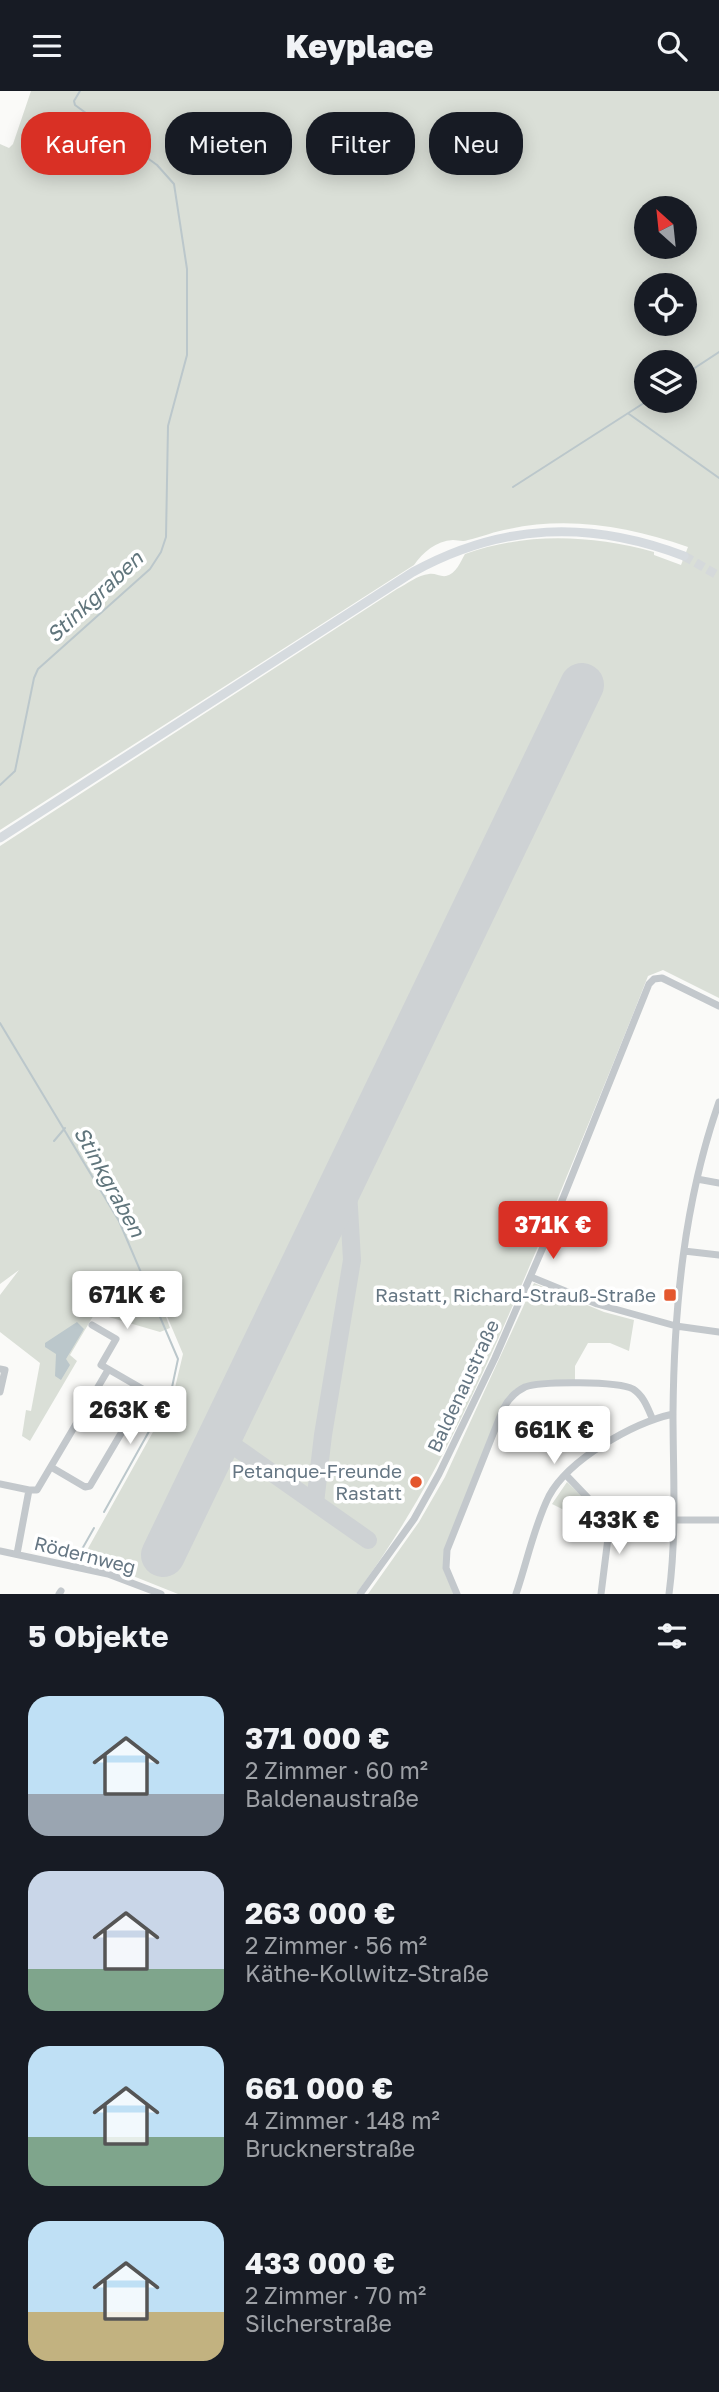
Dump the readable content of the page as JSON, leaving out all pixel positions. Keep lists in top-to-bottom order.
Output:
{
  "streets": {
    "street": ["Baldenaustraße", "Rödernweg"]
  },
  "water": ["Stinkgraben"],
  "places": {
    "transit": ["Rastatt, Richard-Strauß-Straße"],
    "other": ["Petanque-Freunde Rastatt"]
  },
  "north": "top left",
  "page": {
    "header": "Keyplace",
    "chip": [
      "Kaufen",
      "Mieten",
      "Filter",
      "Neu"
    ],
    "price": [
      "371K €",
      "671K €",
      "263K €",
      "661K €",
      "433K €"
    ],
    "heading": "5 Objekte",
    "list": [
      {
        "name": "371 000 €",
        "note": "2 Zimmer · 60 m² · Baldenaustraße"
      },
      {
        "name": "263 000 €",
        "note": "2 Zimmer · 56 m² · Käthe-Kollwitz-Straße"
      },
      {
        "name": "661 000 €",
        "note": "4 Zimmer · 148 m² · Brucknerstraße"
      },
      {
        "name": "433 000 €",
        "note": "2 Zimmer · 70 m² · Silcherstraße"
      }
    ]
  }
}
